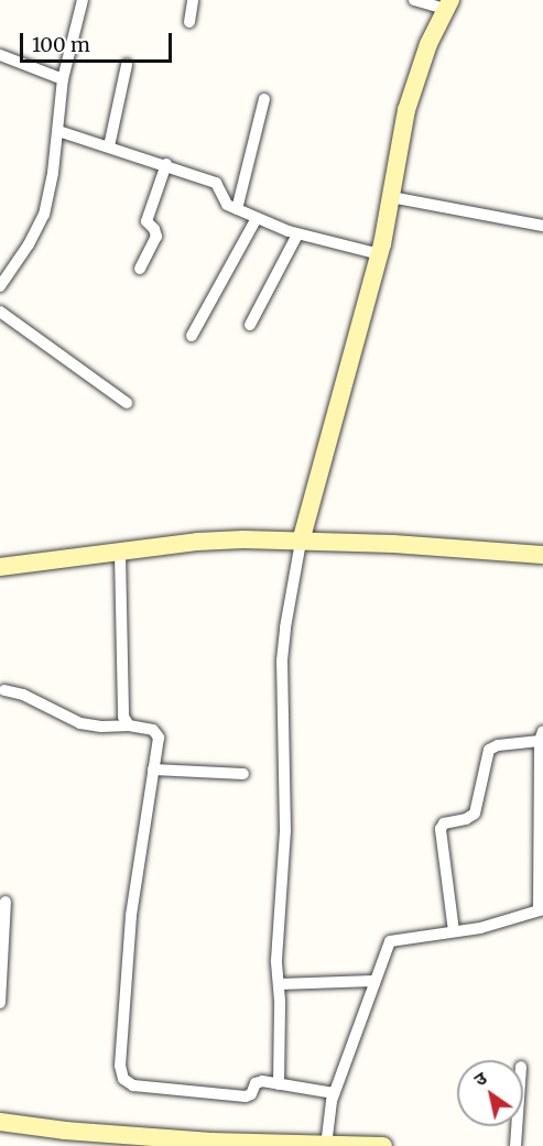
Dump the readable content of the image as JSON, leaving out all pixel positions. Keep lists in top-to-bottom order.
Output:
{
  "scale_bar": "100 m",
  "north": "top left"
}
